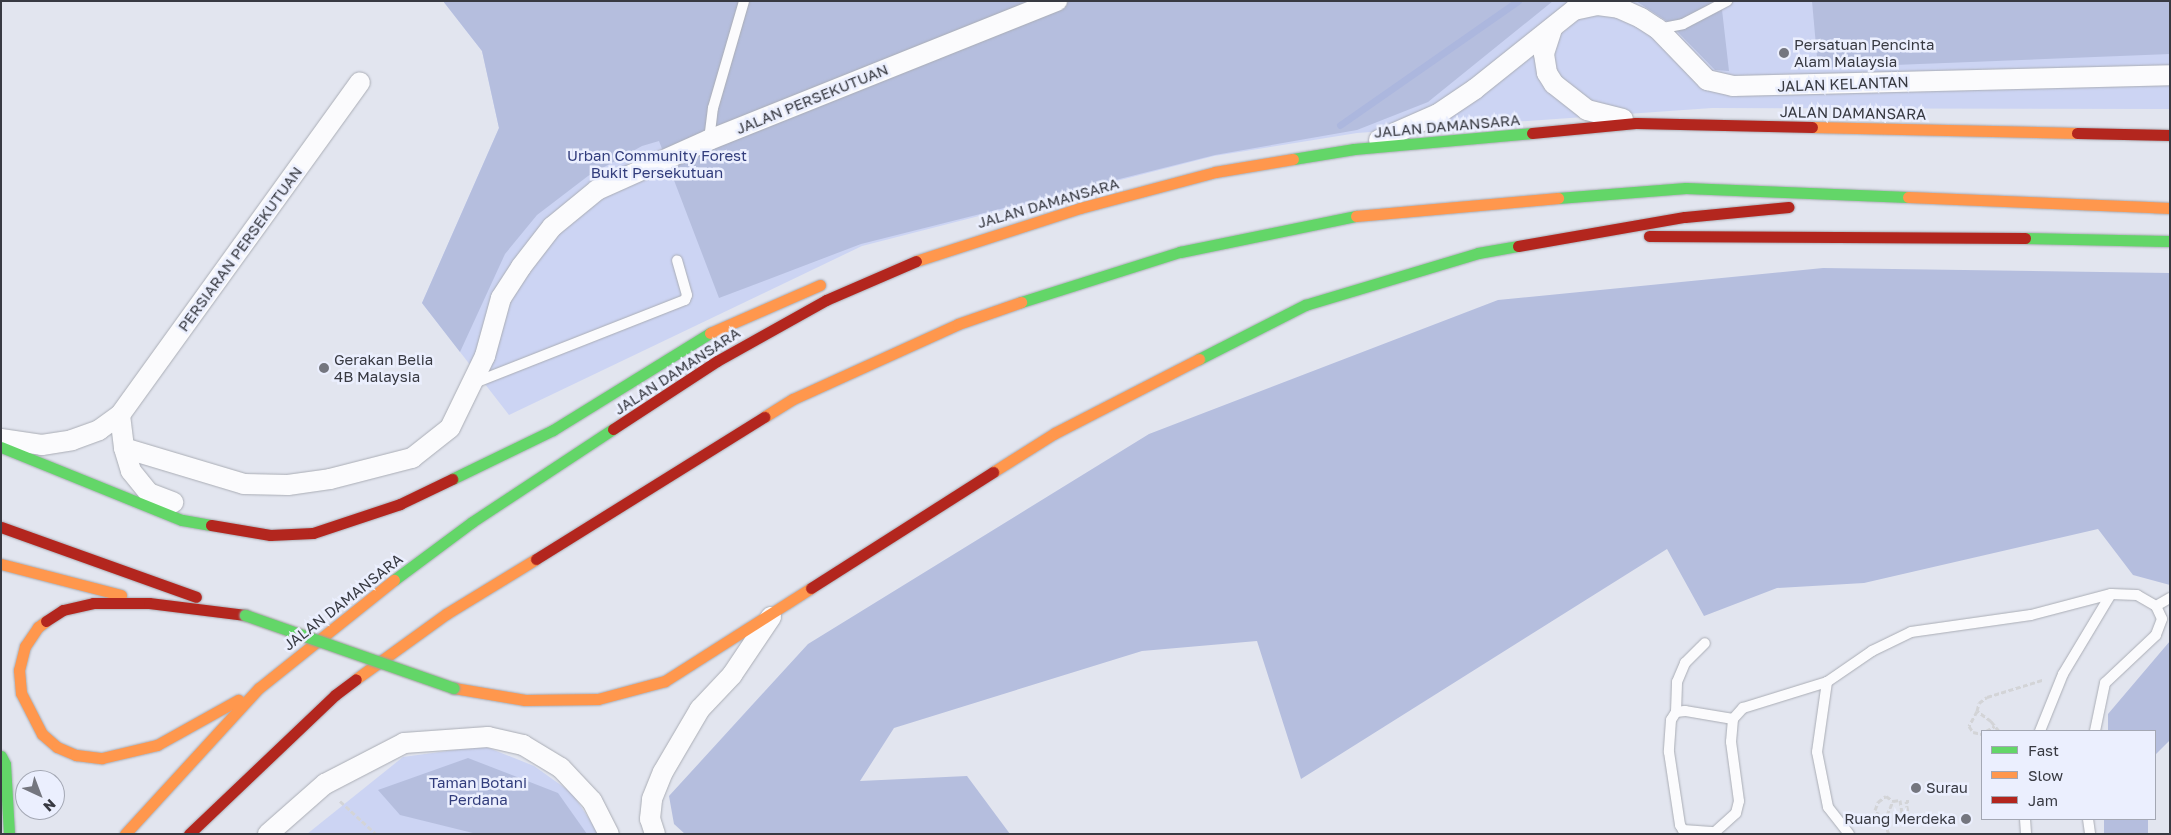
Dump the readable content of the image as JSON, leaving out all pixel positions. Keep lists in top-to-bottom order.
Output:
{
  "streets": {
    "main road": ["JALAN DAMANSARA"],
    "street": ["JALAN KELANTAN", "JALAN PERSEKUTUAN", "PERSIARAN PERSEKUTUAN"]
  },
  "crossings": [
    ["JALAN KELANTAN", "JALAN DAMANSARA"]
  ],
  "parks": ["Urban Community Forest Bukit Persekutuan", "Taman Botani Perdana"],
  "places": [
    "Persatuan Pencinta Alam Malaysia",
    "Gerakan Belia 4B Malaysia",
    "Surau",
    "Ruang Merdeka"
  ],
  "legend": ["Fast", "Slow", "Jam"],
  "north": "bottom right"
}
